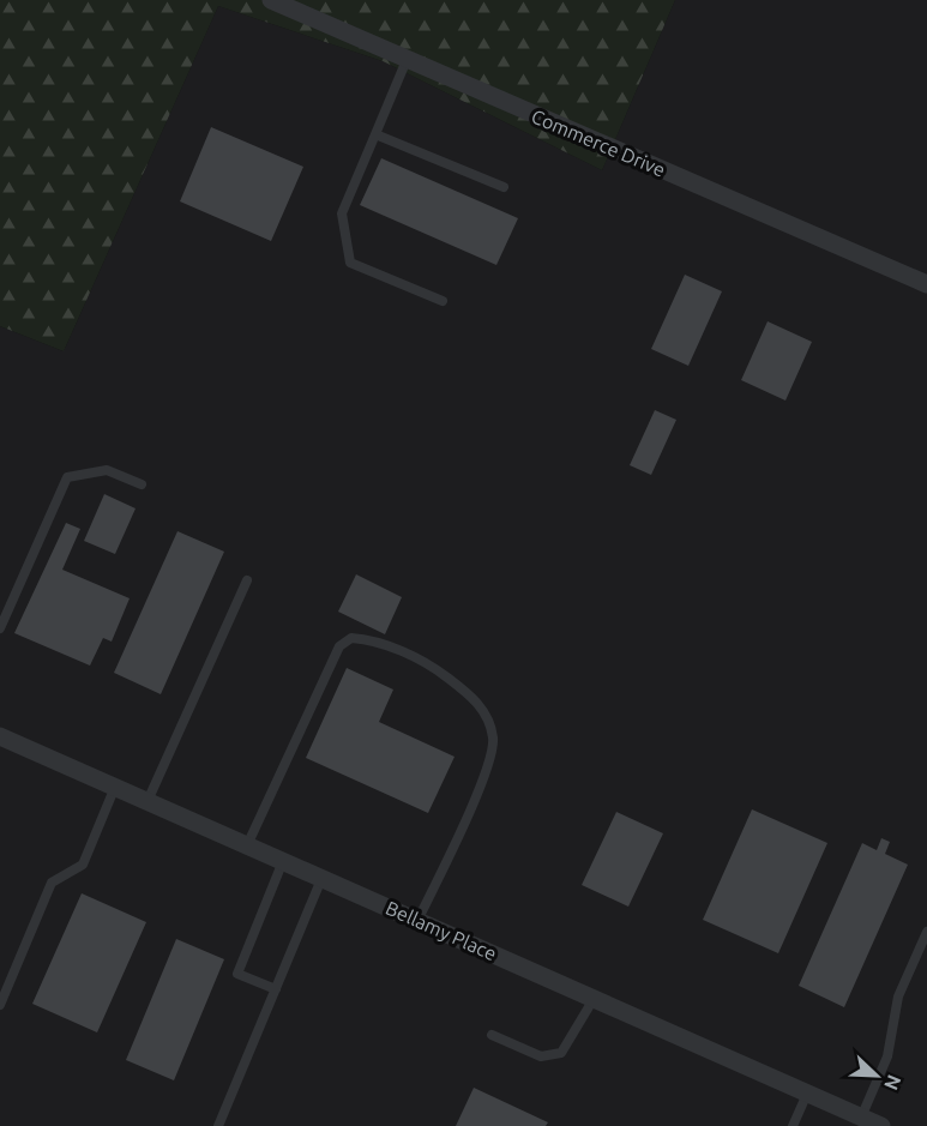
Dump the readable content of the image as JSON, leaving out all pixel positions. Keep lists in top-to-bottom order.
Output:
{
  "streets": {
    "street": ["Commerce Drive", "Bellamy Place"]
  },
  "north": "bottom right"
}
